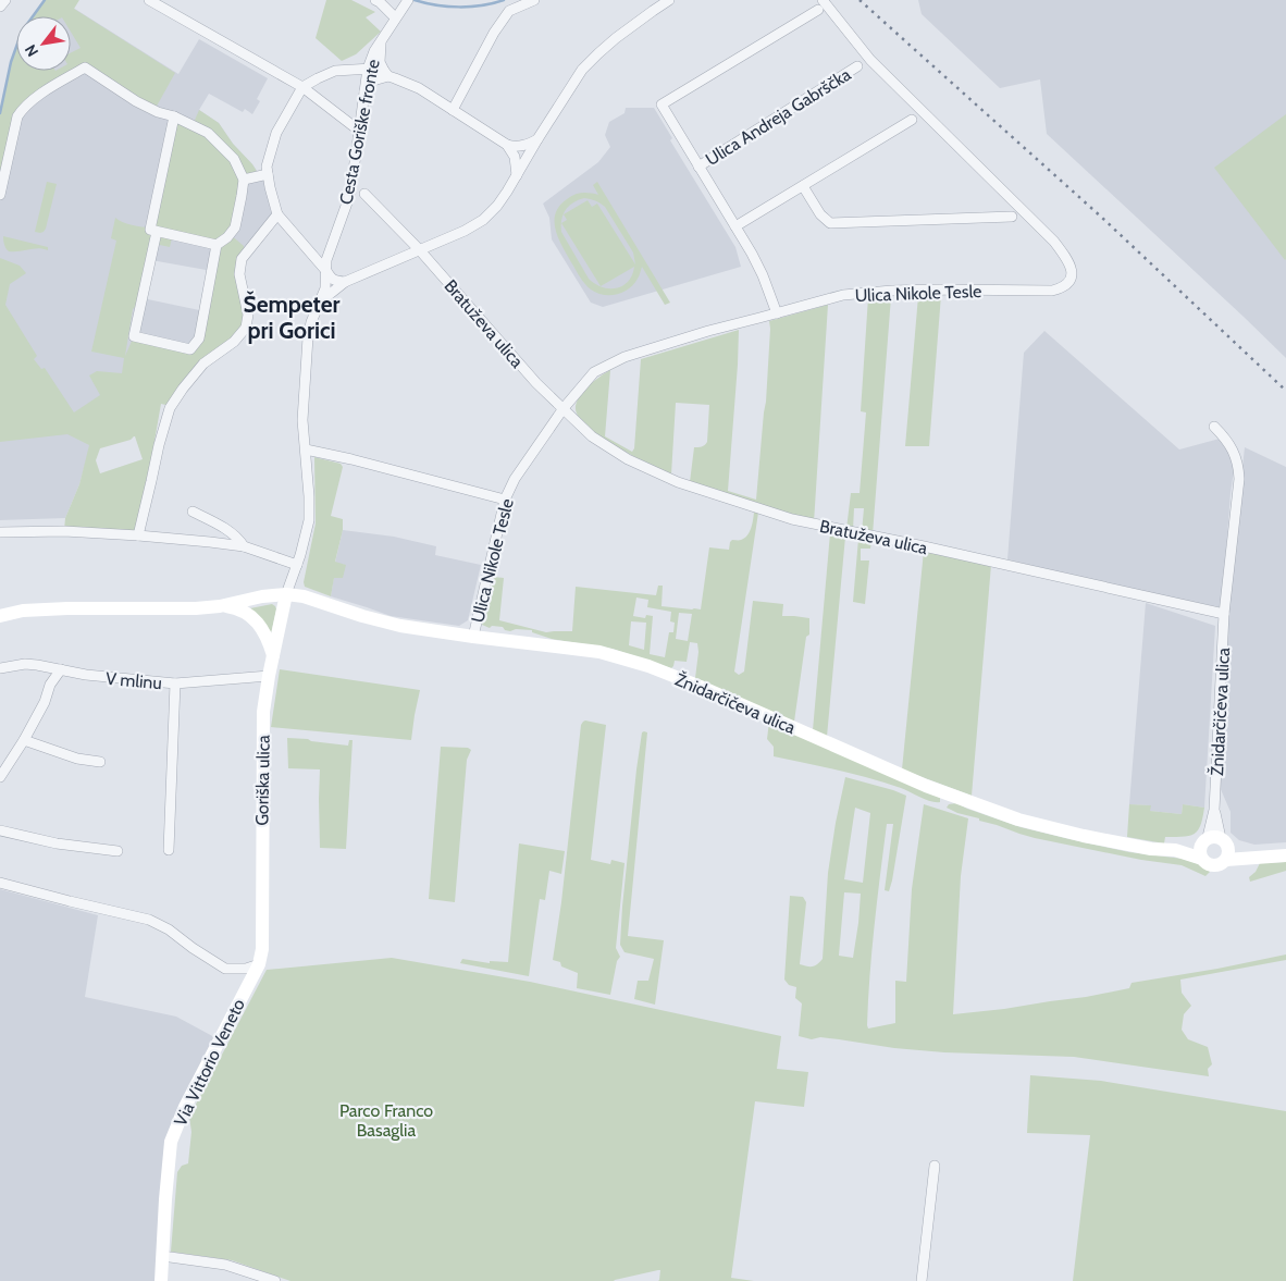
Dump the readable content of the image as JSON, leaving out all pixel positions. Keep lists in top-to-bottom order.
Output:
{
  "streets": {
    "street": [
      "Ulica Andreja Gabrščka",
      "Cesta Goriške fronte",
      "Ulica Nikole Tesle",
      "Bratuževa ulica",
      "V mlinu",
      "Žnidarčičeva ulica",
      "Goriška ulica",
      "Via Vittorio Veneto"
    ]
  },
  "crossings": [
    ["Ulica Andreja Gabrščka", "Ulica Nikole Tesle"],
    ["Cesta Goriške fronte", "Žnidarčičeva ulica"],
    ["Cesta Goriške fronte", "Goriška ulica"],
    ["Ulica Nikole Tesle", "Bratuževa ulica"],
    ["Ulica Nikole Tesle", "Žnidarčičeva ulica"],
    ["Bratuževa ulica", "Žnidarčičeva ulica"],
    ["V mlinu", "Goriška ulica"],
    ["Žnidarčičeva ulica", "Goriška ulica"],
    ["Goriška ulica", "Via Vittorio Veneto"]
  ],
  "districts": ["Šempeter pri Gorici"],
  "parks": ["Parco Franco Basaglia"],
  "north": "bottom left"
}
